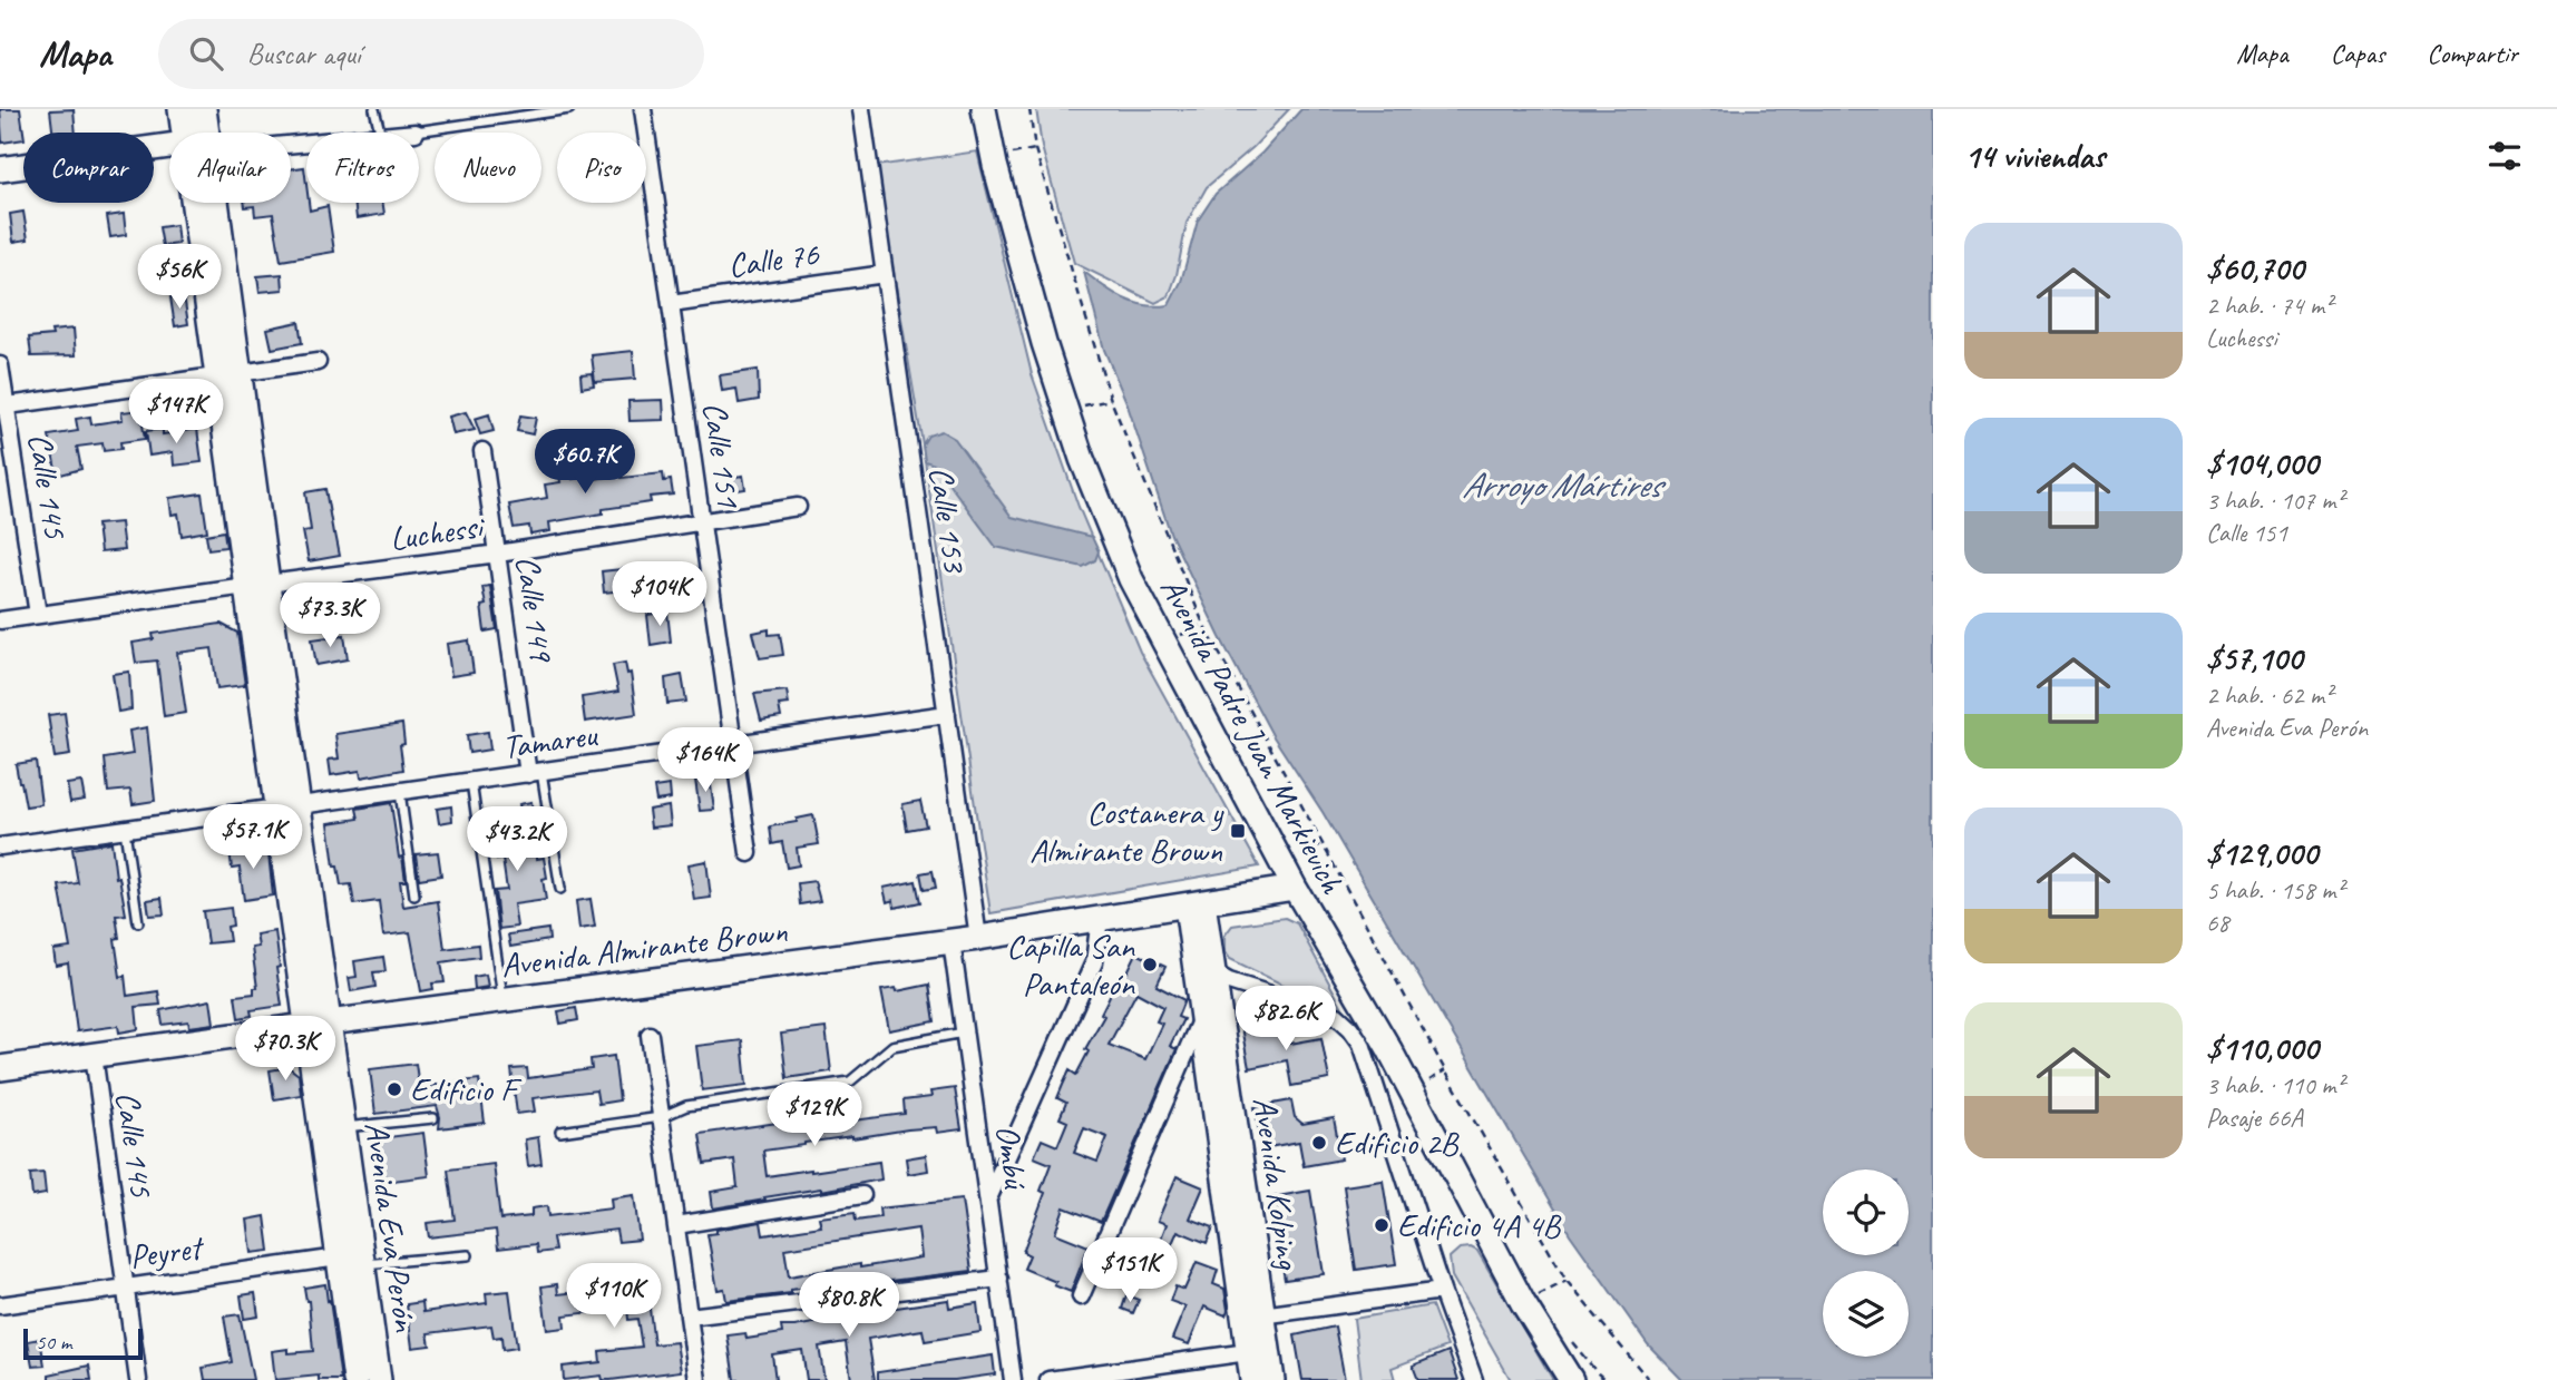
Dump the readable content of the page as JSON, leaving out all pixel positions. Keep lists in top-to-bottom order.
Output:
{
  "streets": {
    "main road": [
      "Avenida Padre Juan Markievich",
      "Avenida Almirante Brown",
      "Avenida Kolping",
      "Avenida Eva Perón"
    ],
    "street": [
      "Calle 76",
      "Calle 151",
      "Calle 145",
      "Calle 153",
      "Luchessi",
      "Calle 149",
      "Tamareu",
      "Ombú",
      "Peyret"
    ]
  },
  "crossings": [
    ["Calle 76", "Calle 151"],
    ["Calle 76", "Calle 153"],
    ["Calle 151", "Luchessi"],
    ["Calle 151", "Tamareu"],
    ["Calle 145", "Luchessi"],
    ["Calle 145", "Avenida Almirante Brown"],
    ["Calle 145", "Peyret"],
    ["Calle 153", "Tamareu"],
    ["Calle 153", "Avenida Almirante Brown"],
    ["Luchessi", "Calle 149"],
    ["Luchessi", "Avenida Eva Perón"],
    ["Calle 149", "Tamareu"],
    ["Avenida Padre Juan Markievich", "Avenida Almirante Brown"],
    ["Tamareu", "Avenida Eva Perón"],
    ["Avenida Almirante Brown", "Ombú"],
    ["Avenida Almirante Brown", "Avenida Kolping"],
    ["Avenida Almirante Brown", "Avenida Eva Perón"],
    ["Avenida Eva Perón", "Peyret"]
  ],
  "water": ["Arroyo Mártires"],
  "places": {
    "transit": ["Costanera y Almirante Brown"],
    "other": [
      "Capilla San Pantaleón",
      "Edificio F",
      "Edificio 2B",
      "Edificio 4A 4B"
    ]
  },
  "scale_bar": "50 m",
  "page": {
    "header": "Mapa",
    "search": "Buscar aquí",
    "nav": ["Mapa", "Capas", "Compartir"],
    "heading": "14 viviendas",
    "chip": [
      "Comprar",
      "Alquilar",
      "Filtros",
      "Nuevo",
      "Piso"
    ],
    "list": [
      {
        "name": "$60,700",
        "note": "2 hab. · 74 m² · Luchessi"
      },
      {
        "name": "$104,000",
        "note": "3 hab. · 107 m² · Calle 151"
      },
      {
        "name": "$57,100",
        "note": "2 hab. · 62 m² · Avenida Eva Perón"
      },
      {
        "name": "$129,000",
        "note": "5 hab. · 158 m² · 68"
      },
      {
        "name": "$110,000",
        "note": "3 hab. · 110 m² · Pasaje 66A"
      }
    ],
    "price": [
      "$56K",
      "$147K",
      "$60.7K",
      "$104K",
      "$73.3K",
      "$164K",
      "$57.1K",
      "$43.2K",
      "$82.6K",
      "$70.3K",
      "$129K",
      "$151K",
      "$110K",
      "$80.8K"
    ],
    "scale": "50 m"
  }
}
